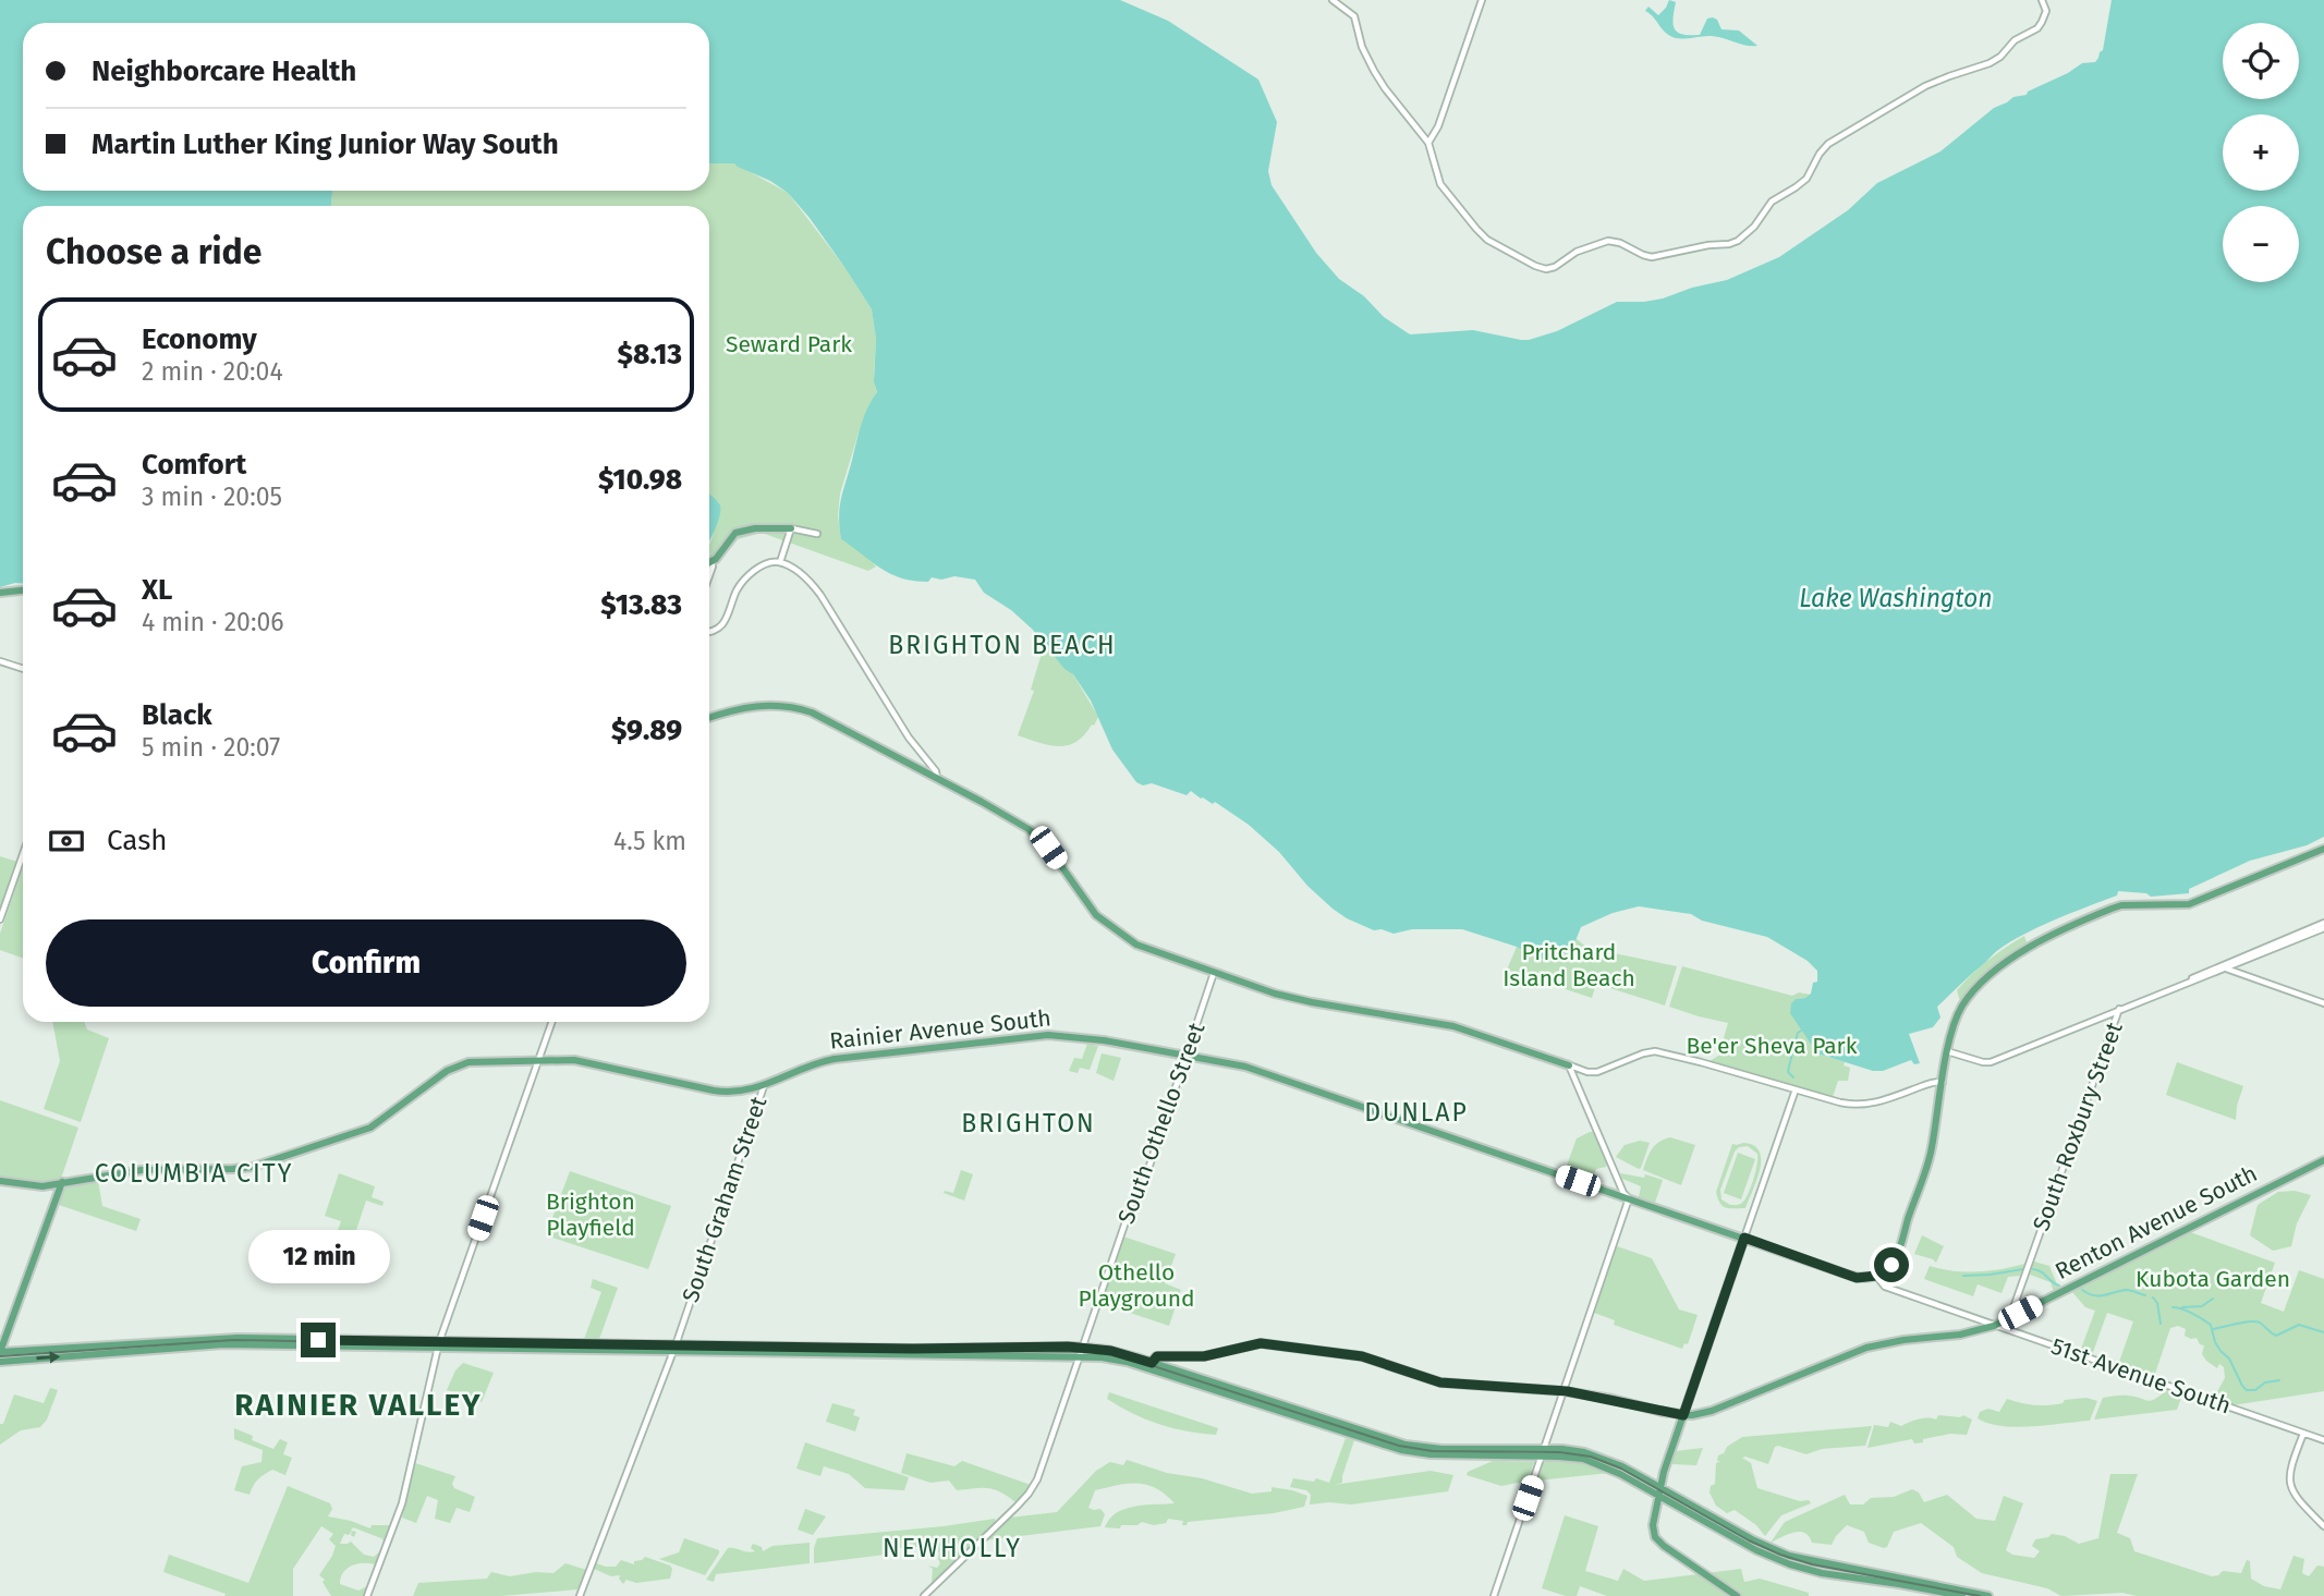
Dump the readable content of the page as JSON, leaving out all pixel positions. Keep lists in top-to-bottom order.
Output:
{
  "streets": {
    "main road": ["Rainier Avenue South", "Renton Avenue South"],
    "street": [
      "South Othello Street",
      "South Roxbury Street",
      "South Graham Street",
      "51st Avenue South"
    ]
  },
  "crossings": [
    ["Rainier Avenue South", "South Othello Street"],
    ["Rainier Avenue South", "South Graham Street"],
    ["Rainier Avenue South", "51st Avenue South"],
    ["South Roxbury Street", "Renton Avenue South"],
    ["Renton Avenue South", "51st Avenue South"]
  ],
  "districts": [
    "BRIGHTON BEACH",
    "DUNLAP",
    "BRIGHTON",
    "COLUMBIA CITY",
    "RAINIER VALLEY",
    "NEWHOLLY"
  ],
  "water": ["Lake Washington"],
  "parks": [
    "Seward Park",
    "Pritchard Island Beach",
    "Be'er Sheva Park",
    "Brighton Playfield",
    "Othello Playground",
    "Kubota Garden"
  ],
  "page": {
    "map_buttons": ["+", "−"],
    "banner": ["Neighborcare Health", "Martin Luther King Junior Way South"],
    "heading": "Choose a ride",
    "list": [
      {
        "name": "Economy",
        "note": "2 min · 20:04",
        "value": "$8.13"
      },
      {
        "name": "Comfort",
        "note": "3 min · 20:05",
        "value": "$10.98"
      },
      {
        "name": "XL",
        "note": "4 min · 20:06",
        "value": "$13.83"
      },
      {
        "name": "Black",
        "note": "5 min · 20:07",
        "value": "$9.89"
      }
    ],
    "pay": ["Cash", "4.5 km"],
    "buttons": "Confirm",
    "bubble": "12 min"
  }
}
